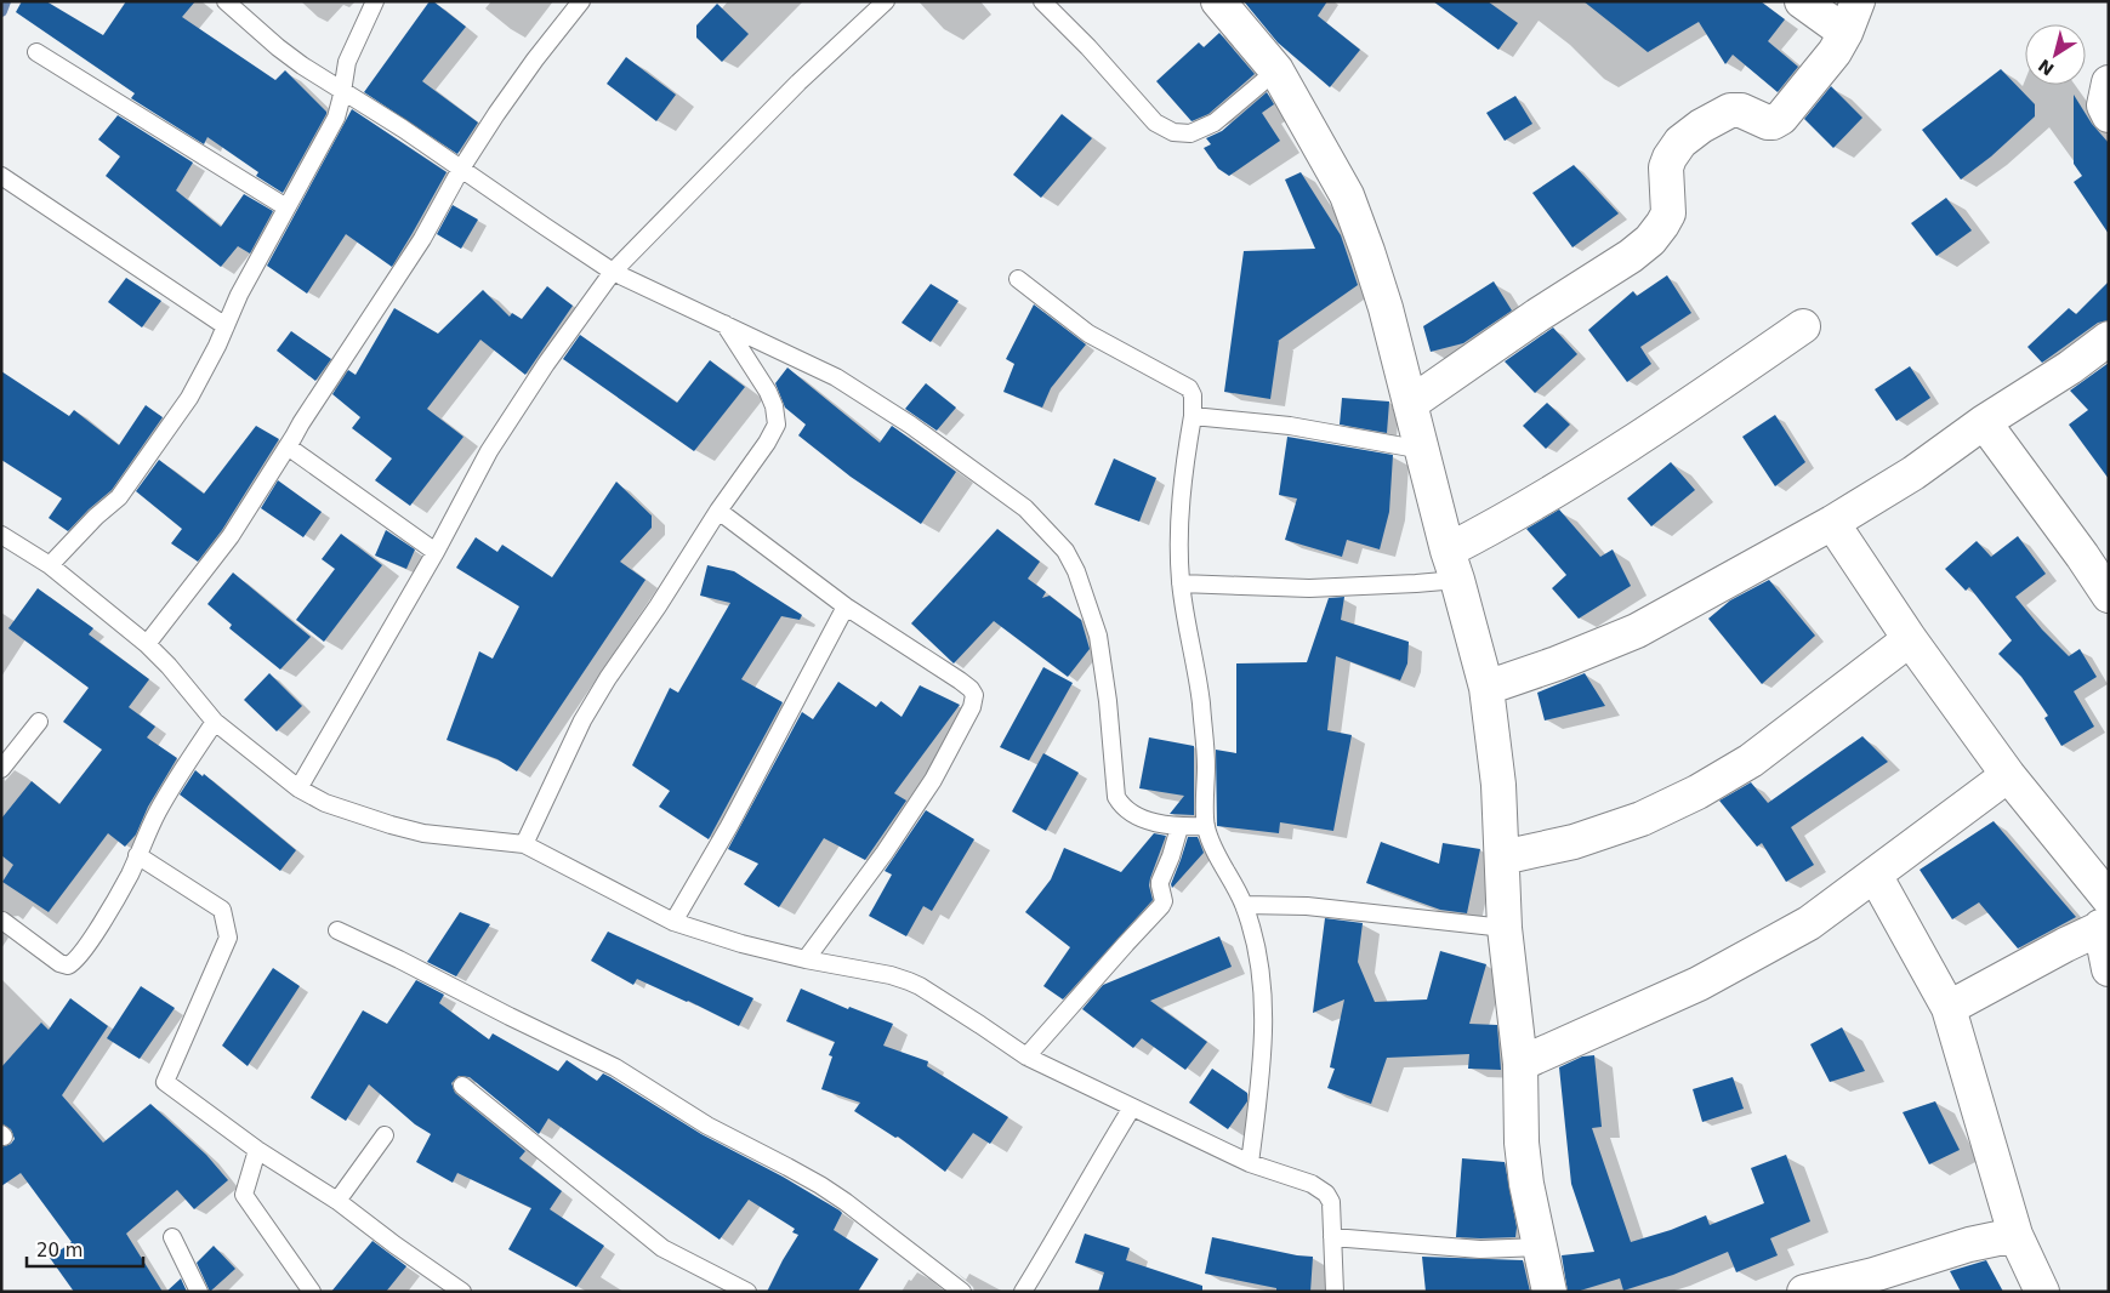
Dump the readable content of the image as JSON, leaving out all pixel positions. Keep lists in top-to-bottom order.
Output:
{
  "scale_bar": "20 m",
  "north": "bottom left"
}
